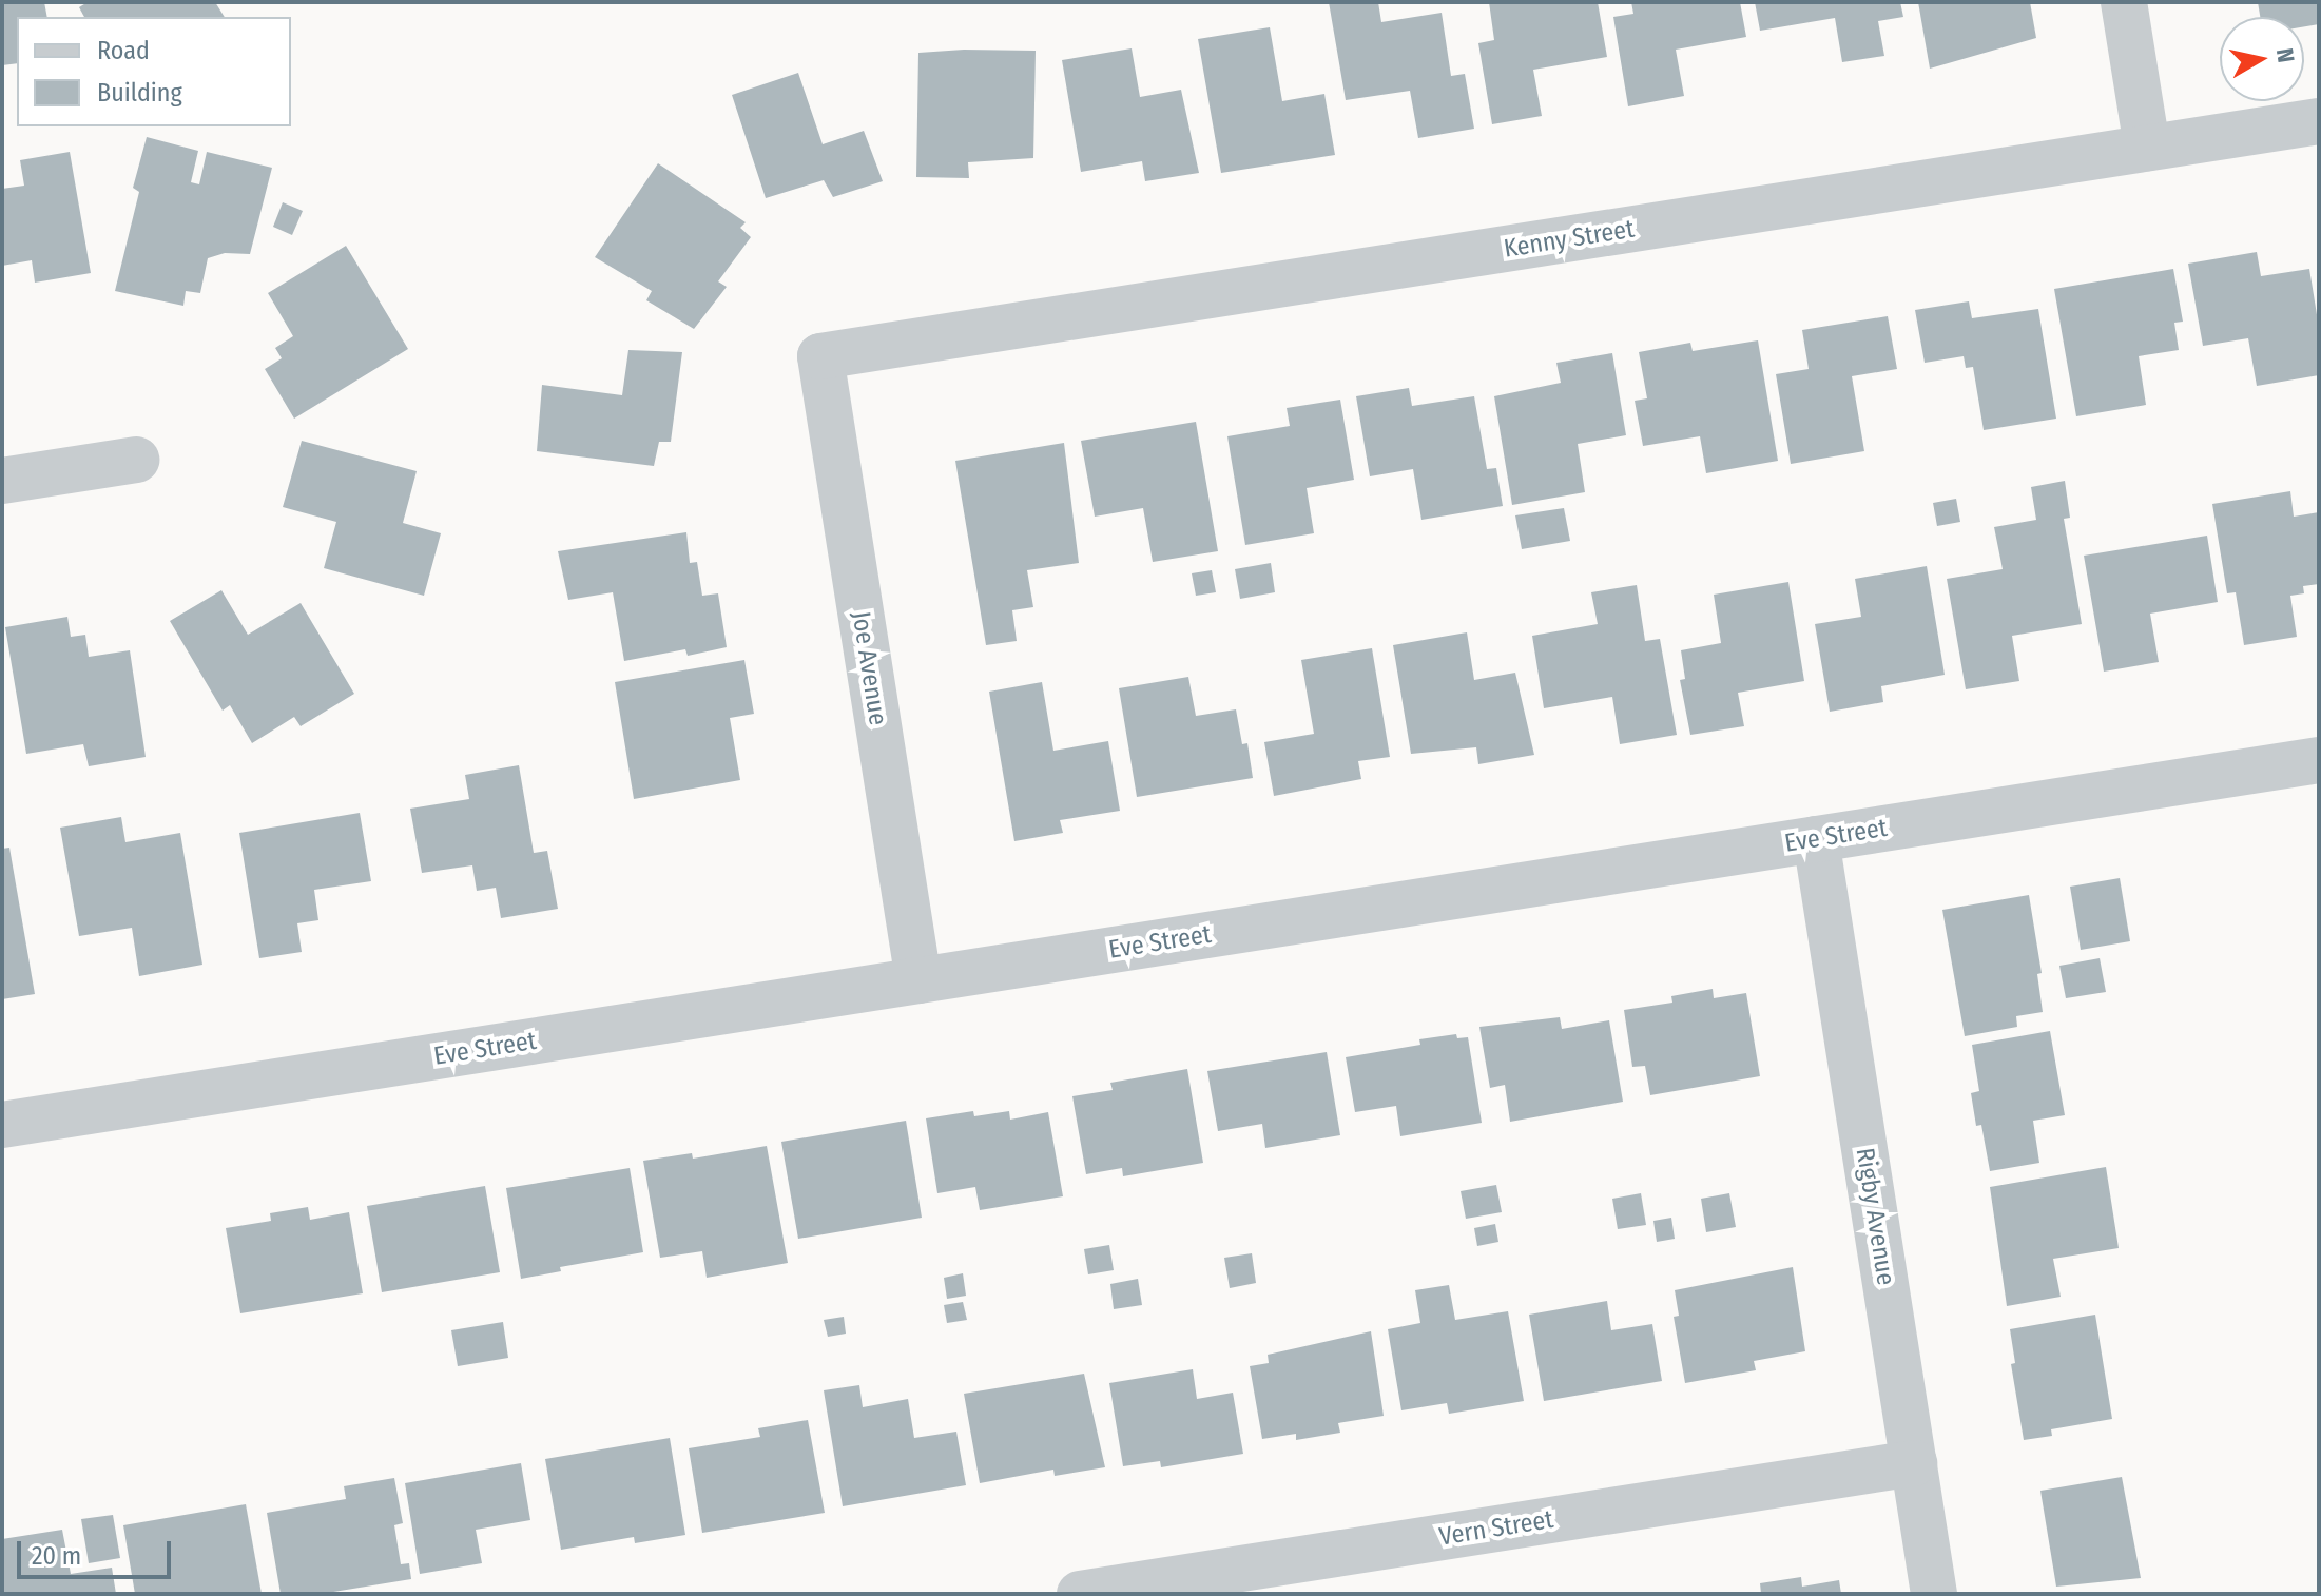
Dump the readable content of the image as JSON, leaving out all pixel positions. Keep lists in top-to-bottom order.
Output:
{
  "streets": {
    "street": [
      "Kenny Street",
      "Joe Avenue",
      "Eve Street",
      "Rigby Avenue",
      "Vern Street"
    ]
  },
  "crossings": [
    ["Kenny Street", "Joe Avenue"],
    ["Joe Avenue", "Eve Street"],
    ["Eve Street", "Rigby Avenue"],
    ["Rigby Avenue", "Vern Street"]
  ],
  "legend": ["Road", "Building"],
  "scale_bar": "20 m",
  "north": "right"
}
